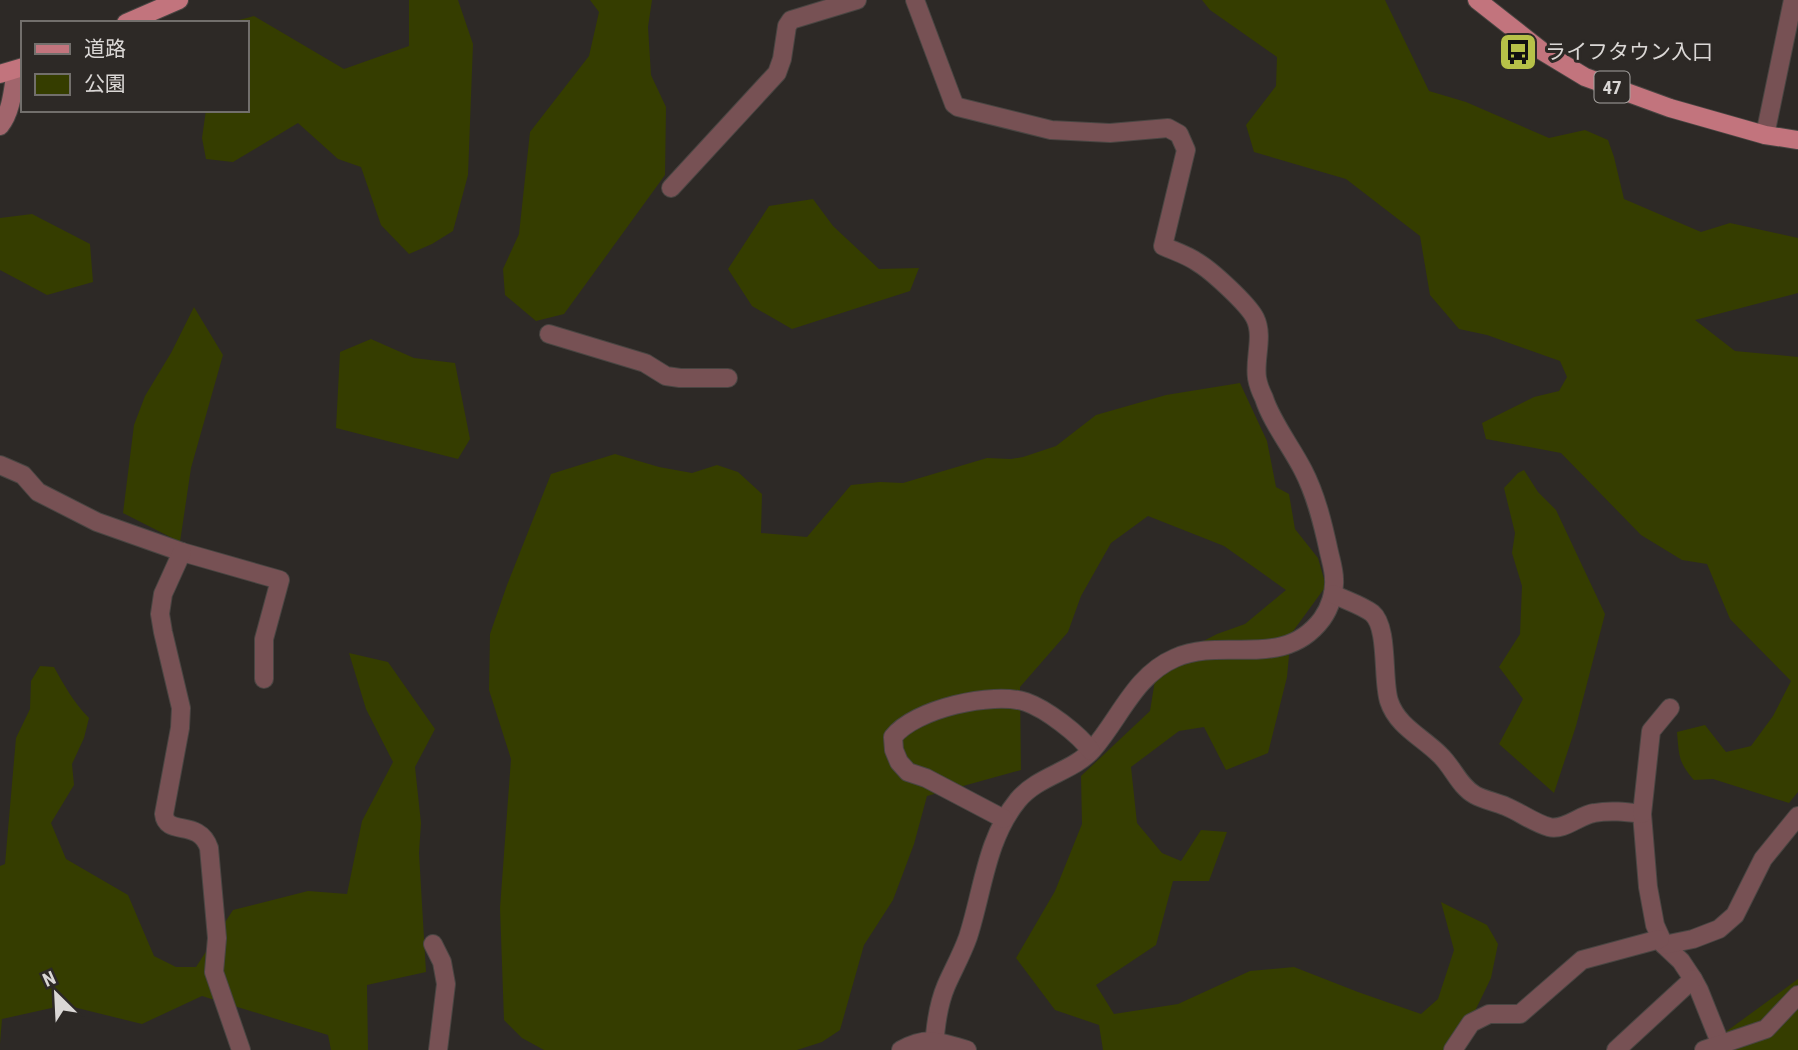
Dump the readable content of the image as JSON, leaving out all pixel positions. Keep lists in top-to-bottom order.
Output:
{
  "streets": {
    "main road": ["47"]
  },
  "places": {
    "bus stop": ["ライフタウン入口"]
  },
  "legend": ["道路", "公園"],
  "north": "top left"
}
